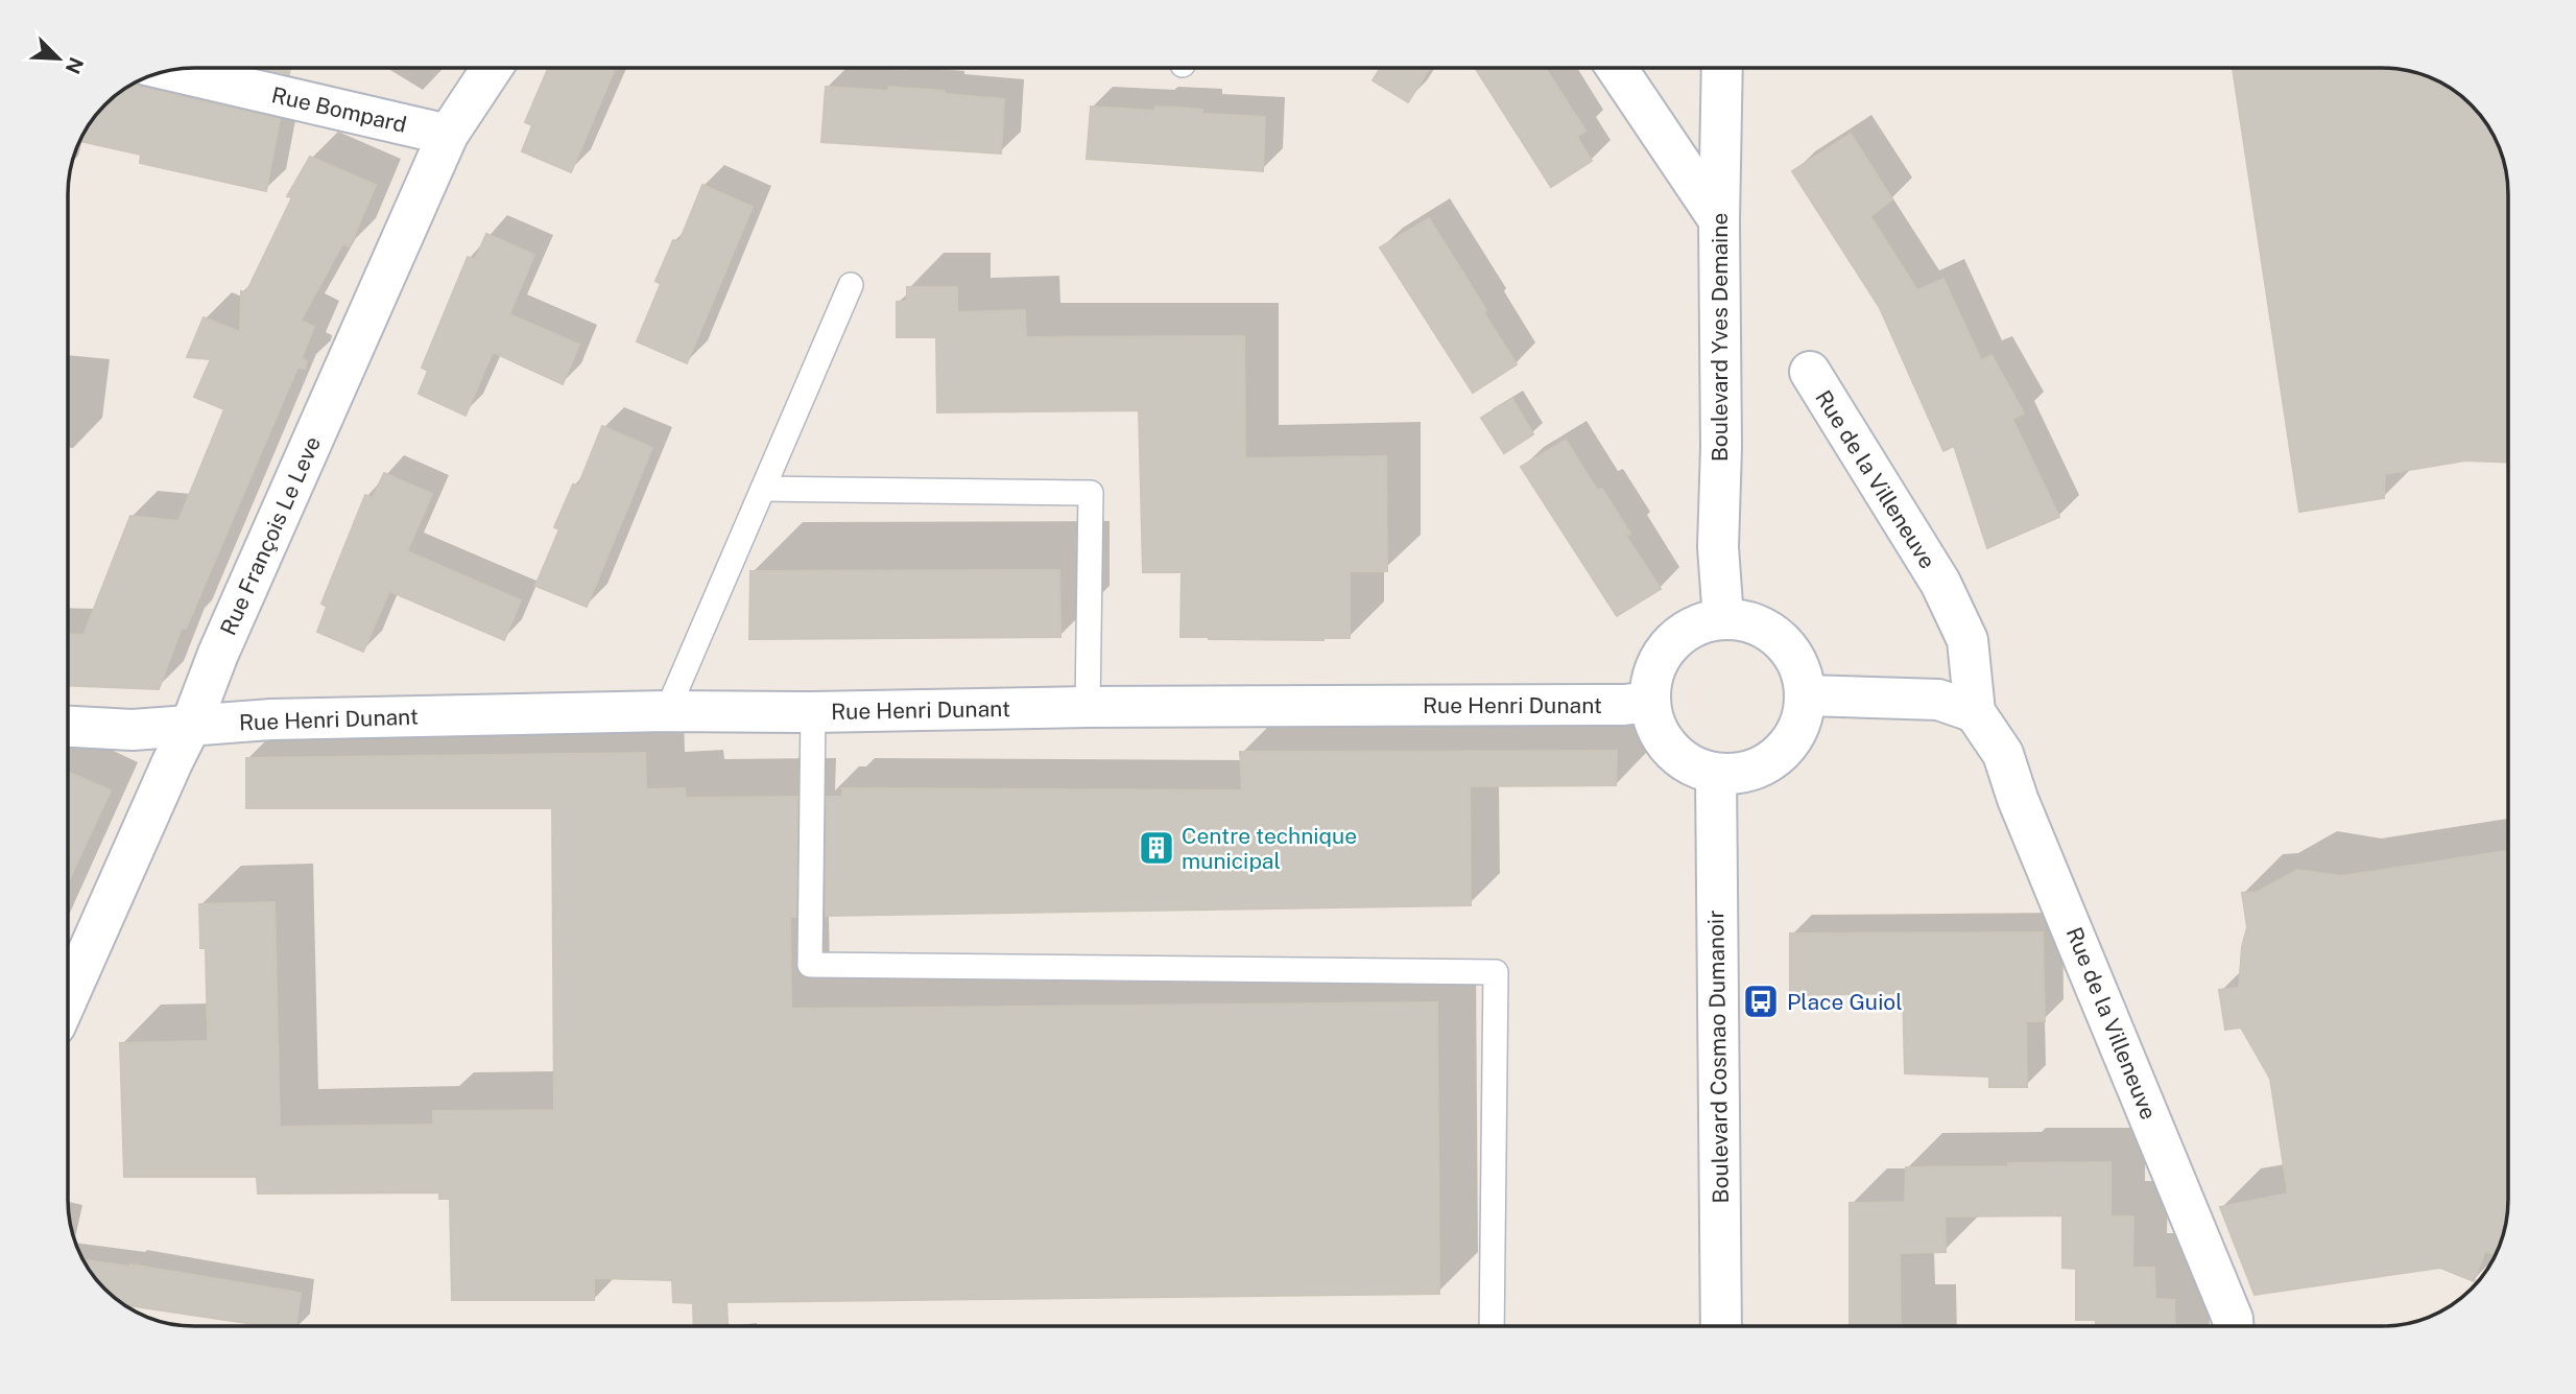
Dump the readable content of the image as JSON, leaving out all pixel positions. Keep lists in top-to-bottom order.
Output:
{
  "streets": {
    "street": [
      "Rue Bompard",
      "Boulevard Yves Demaine",
      "Rue de la Villeneuve",
      "Rue François Le Leve",
      "Rue Henri Dunant",
      "Boulevard Cosmao Dumanoir"
    ]
  },
  "crossings": [
    ["Rue Bompard", "Rue François Le Leve"],
    ["Boulevard Yves Demaine", "Rue Henri Dunant"],
    ["Boulevard Yves Demaine", "Boulevard Cosmao Dumanoir"],
    ["Rue François Le Leve", "Rue Henri Dunant"],
    ["Rue Henri Dunant", "Boulevard Cosmao Dumanoir"]
  ],
  "places": {
    "building": ["Centre technique municipal"],
    "bus stop": ["Place Guiol"]
  },
  "north": "bottom right"
}
